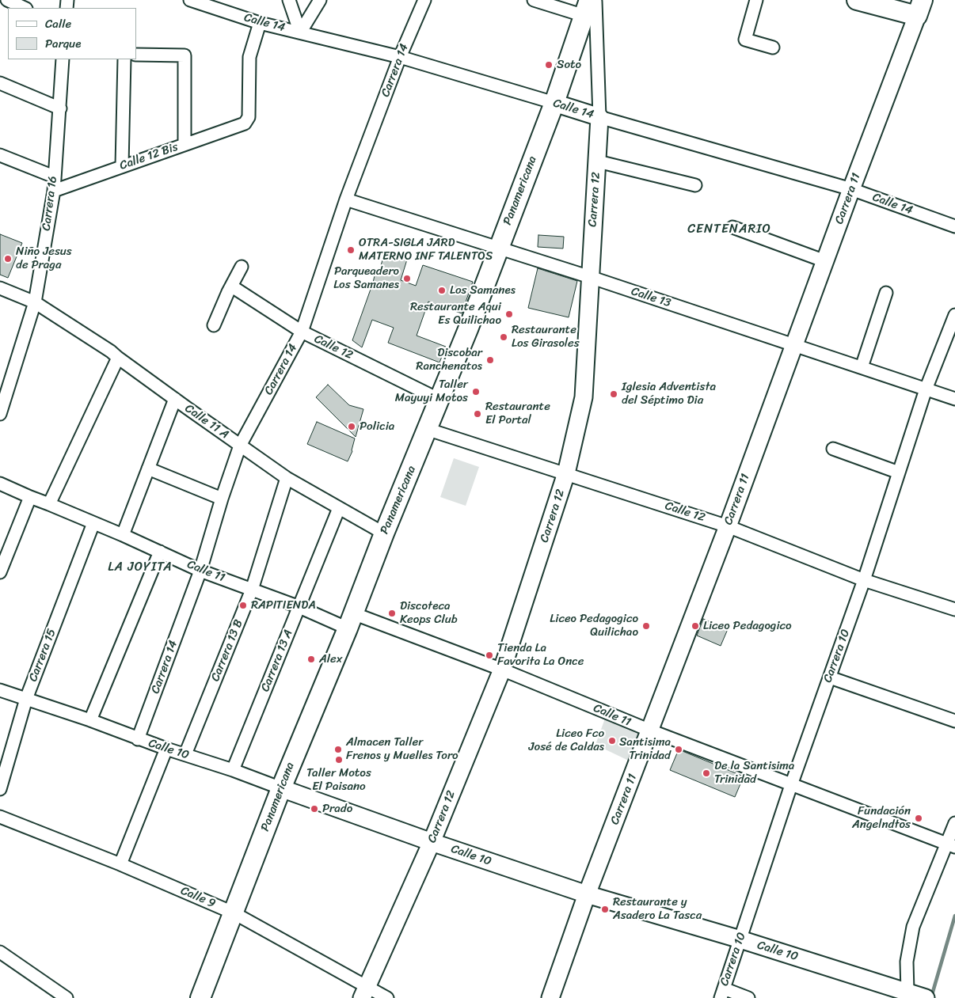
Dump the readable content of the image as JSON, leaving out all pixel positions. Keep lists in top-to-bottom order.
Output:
{
  "streets": {
    "main road": ["Panamericana"],
    "street": [
      "Calle 14",
      "Carrera 14",
      "Calle 12 Bis",
      "Carrera 11",
      "Carrera 12",
      "Carrera 16",
      "Calle 13",
      "Calle 12",
      "Calle 11 A",
      "Calle 11",
      "Carrera 13 B",
      "Carrera 15",
      "Carrera 10",
      "Carrera 13 A",
      "Calle 10",
      "Calle 9"
    ]
  },
  "crossings": [
    ["Calle 14", "Carrera 14"],
    ["Calle 14", "Calle 12 Bis"],
    ["Calle 14", "Panamericana"],
    ["Calle 14", "Carrera 11"],
    ["Calle 14", "Carrera 12"],
    ["Carrera 14", "Calle 13"],
    ["Carrera 14", "Calle 12"],
    ["Carrera 14", "Calle 11 A"],
    ["Carrera 14", "Calle 11"],
    ["Carrera 14", "Calle 10"],
    ["Calle 12 Bis", "Carrera 16"],
    ["Panamericana", "Carrera 12"],
    ["Panamericana", "Calle 13"],
    ["Panamericana", "Calle 12"],
    ["Panamericana", "Calle 11 A"],
    ["Panamericana", "Calle 11"],
    ["Panamericana", "Calle 10"],
    ["Panamericana", "Calle 9"],
    ["Carrera 11", "Calle 13"],
    ["Carrera 11", "Calle 12"],
    ["Carrera 11", "Calle 11"],
    ["Carrera 11", "Calle 10"],
    ["Carrera 12", "Calle 13"],
    ["Carrera 12", "Calle 12"],
    ["Carrera 12", "Calle 11"],
    ["Carrera 12", "Calle 10"],
    ["Carrera 12", "Calle 9"],
    ["Carrera 16", "Calle 11 A"],
    ["Calle 13", "Carrera 10"],
    ["Calle 12", "Carrera 10"],
    ["Calle 11 A", "Carrera 13 B"],
    ["Calle 11 A", "Carrera 13 A"],
    ["Calle 11", "Carrera 13 B"],
    ["Calle 11", "Carrera 15"],
    ["Calle 11", "Carrera 10"],
    ["Calle 11", "Carrera 13 A"],
    ["Carrera 13 B", "Calle 10"],
    ["Carrera 15", "Calle 10"],
    ["Carrera 10", "Calle 10"],
    ["Carrera 13 A", "Calle 10"]
  ],
  "districts": ["CENTENARIO", "LA JOYITA"],
  "places": [
    "Soto",
    "OTRA-SIGLA JARD MATERNO INF TALENTOS",
    "Niño Jesus de Praga",
    "Parqueadero Los Samanes",
    "Los Samanes",
    "Restaurante Aqui Es Quilichao",
    "Restaurante Los Girasoles",
    "Discobar Ranchenatos",
    "Taller Mayuyi Motos",
    "Iglesia Adventista del Séptimo Dia",
    "Restaurante El Portal",
    "Policia",
    "RAPITIENDA",
    "Discoteca Keops Club",
    "Liceo Pedagogico Quilichao",
    "Liceo Pedagogico",
    "Tienda La Favorita La Once",
    "Alex",
    "Liceo Fco José de Caldas",
    "Almacen Taller Frenos y Muelles Toro",
    "Santisima Trinidad",
    "Taller Motos El Paisano",
    "De la Santisima Trinidad",
    "Prado",
    "Fundación Angelndtos",
    "Restaurante y Asadero La Tasca"
  ],
  "legend": ["Calle", "Parque"]
}
